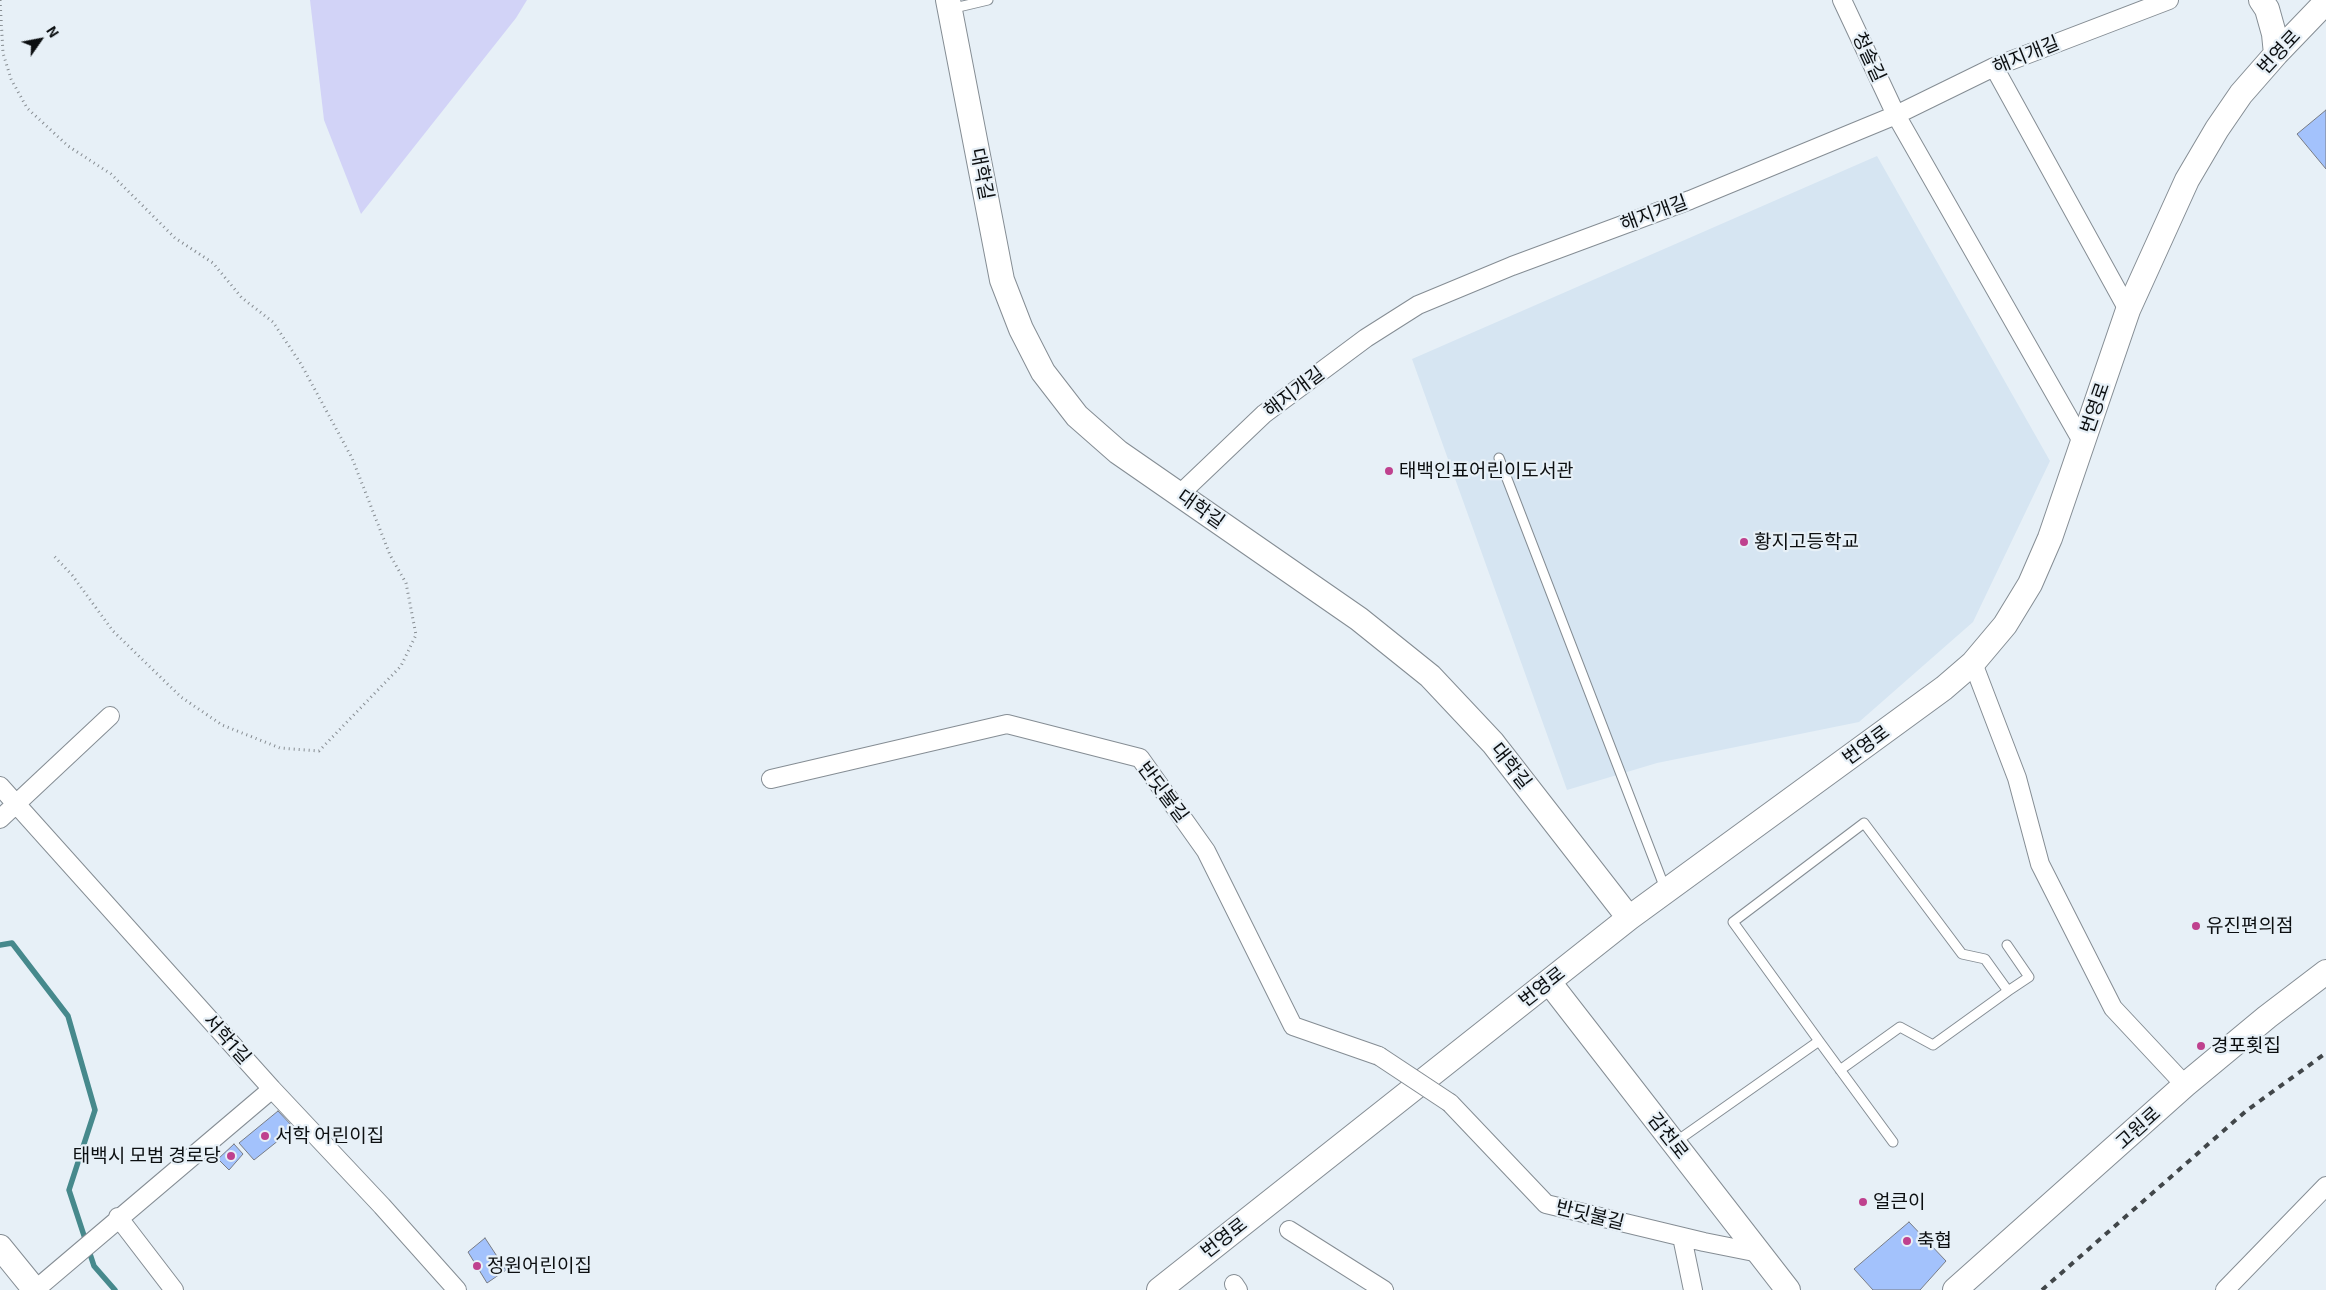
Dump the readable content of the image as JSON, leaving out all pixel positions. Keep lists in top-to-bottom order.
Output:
{
  "streets": {
    "street": [
      "번영로",
      "해지개길",
      "청솔길",
      "대학길",
      "반딧불길",
      "서학1길",
      "고원로",
      "감천로"
    ]
  },
  "crossings": [
    ["번영로", "청솔길"],
    ["번영로", "대학길"],
    ["번영로", "감천로"],
    ["해지개길", "청솔길"],
    ["해지개길", "대학길"],
    ["반딧불길", "감천로"]
  ],
  "places": [
    "태백인표어린이도서관",
    "황지고등학교",
    "유진편의점",
    "경포횟집",
    "서학 어린이집",
    "태백시 모범 경로당",
    "얼큰이",
    "축협",
    "정원어린이집"
  ],
  "north": "top right"
}
